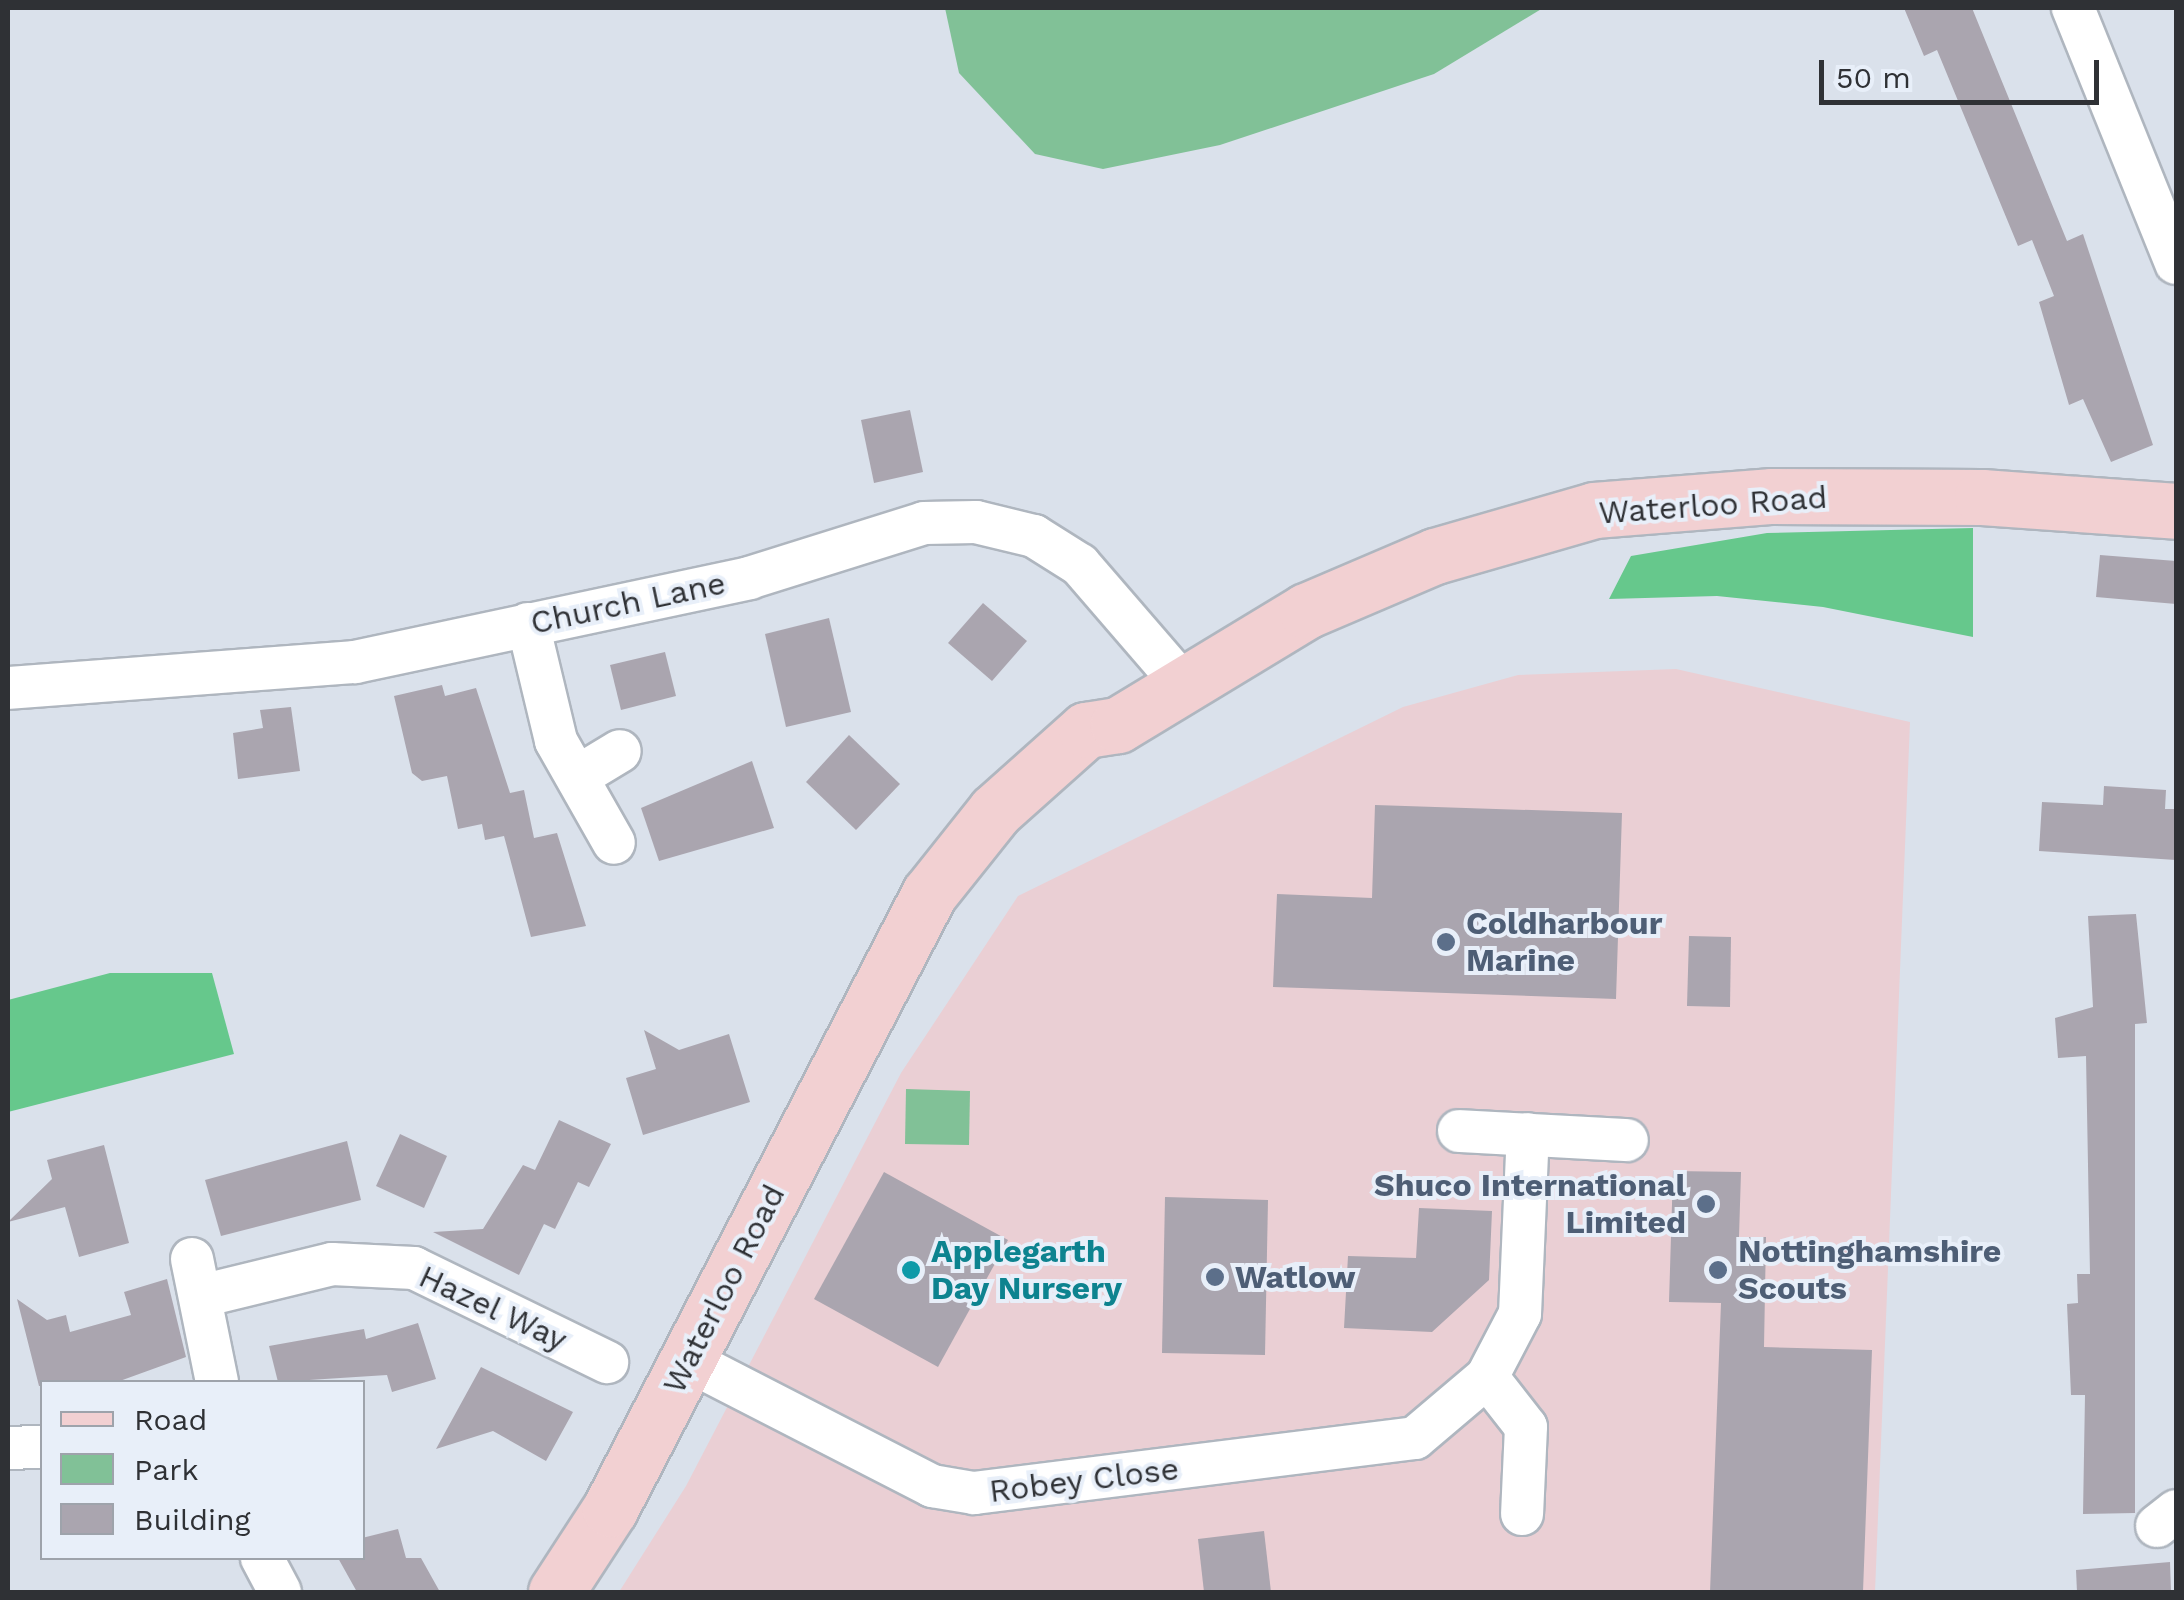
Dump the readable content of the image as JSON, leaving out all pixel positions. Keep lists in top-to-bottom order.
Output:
{
  "streets": {
    "street": [
      "Waterloo Road",
      "Church Lane",
      "Hazel Way",
      "Robey Close"
    ]
  },
  "crossings": [
    ["Waterloo Road", "Church Lane"],
    ["Waterloo Road", "Robey Close"]
  ],
  "places": [
    "Coldharbour Marine",
    "Shuco International Limited",
    "Applegarth Day Nursery",
    "Nottinghamshire Scouts",
    "Watlow"
  ],
  "legend": ["Road", "Park", "Building"],
  "scale_bar": "50 m"
}
